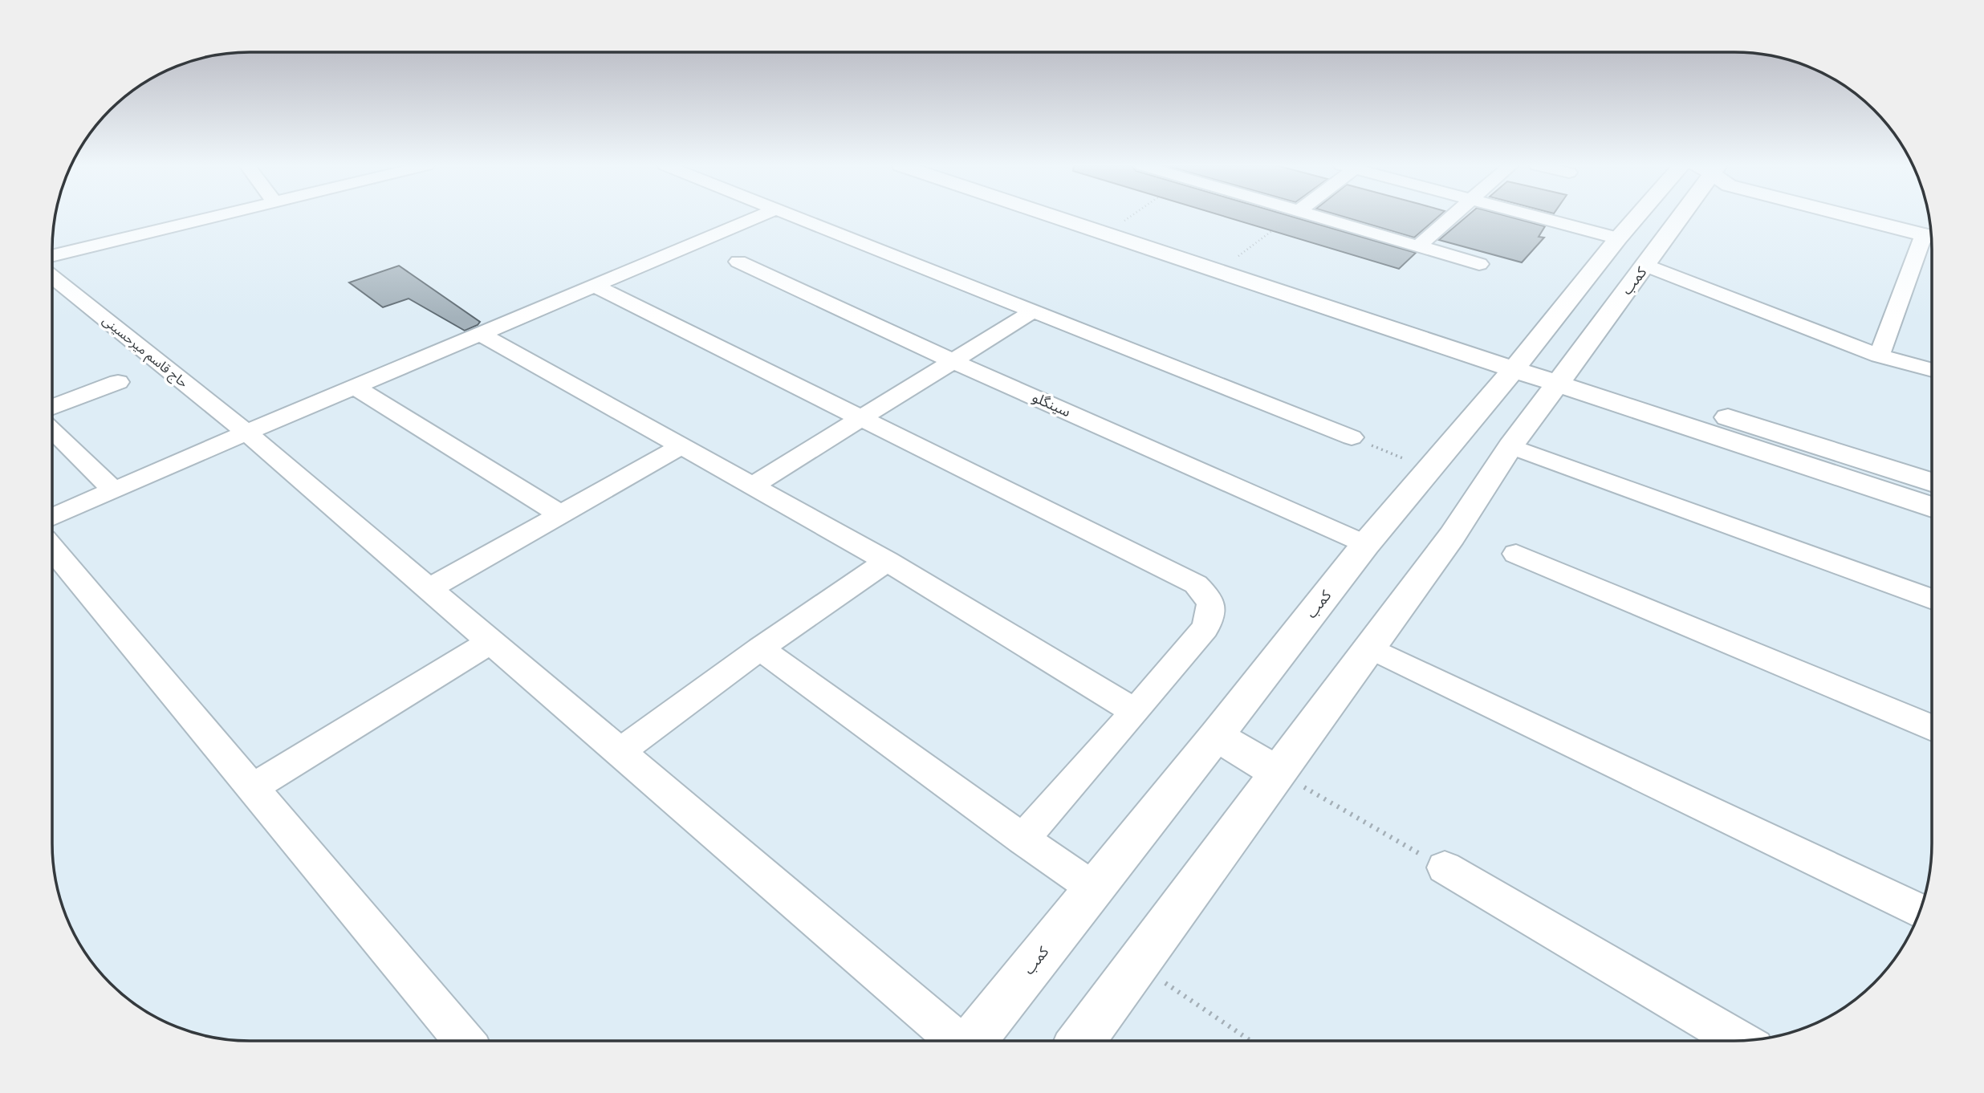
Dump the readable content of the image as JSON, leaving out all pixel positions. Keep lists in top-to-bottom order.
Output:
{
  "streets": {
    "street": ["کمب", "حاج قاسم میرحسینی", "سینگلو"]
  },
  "crossings": [
    ["کمب", "سینگلو"]
  ]
}
